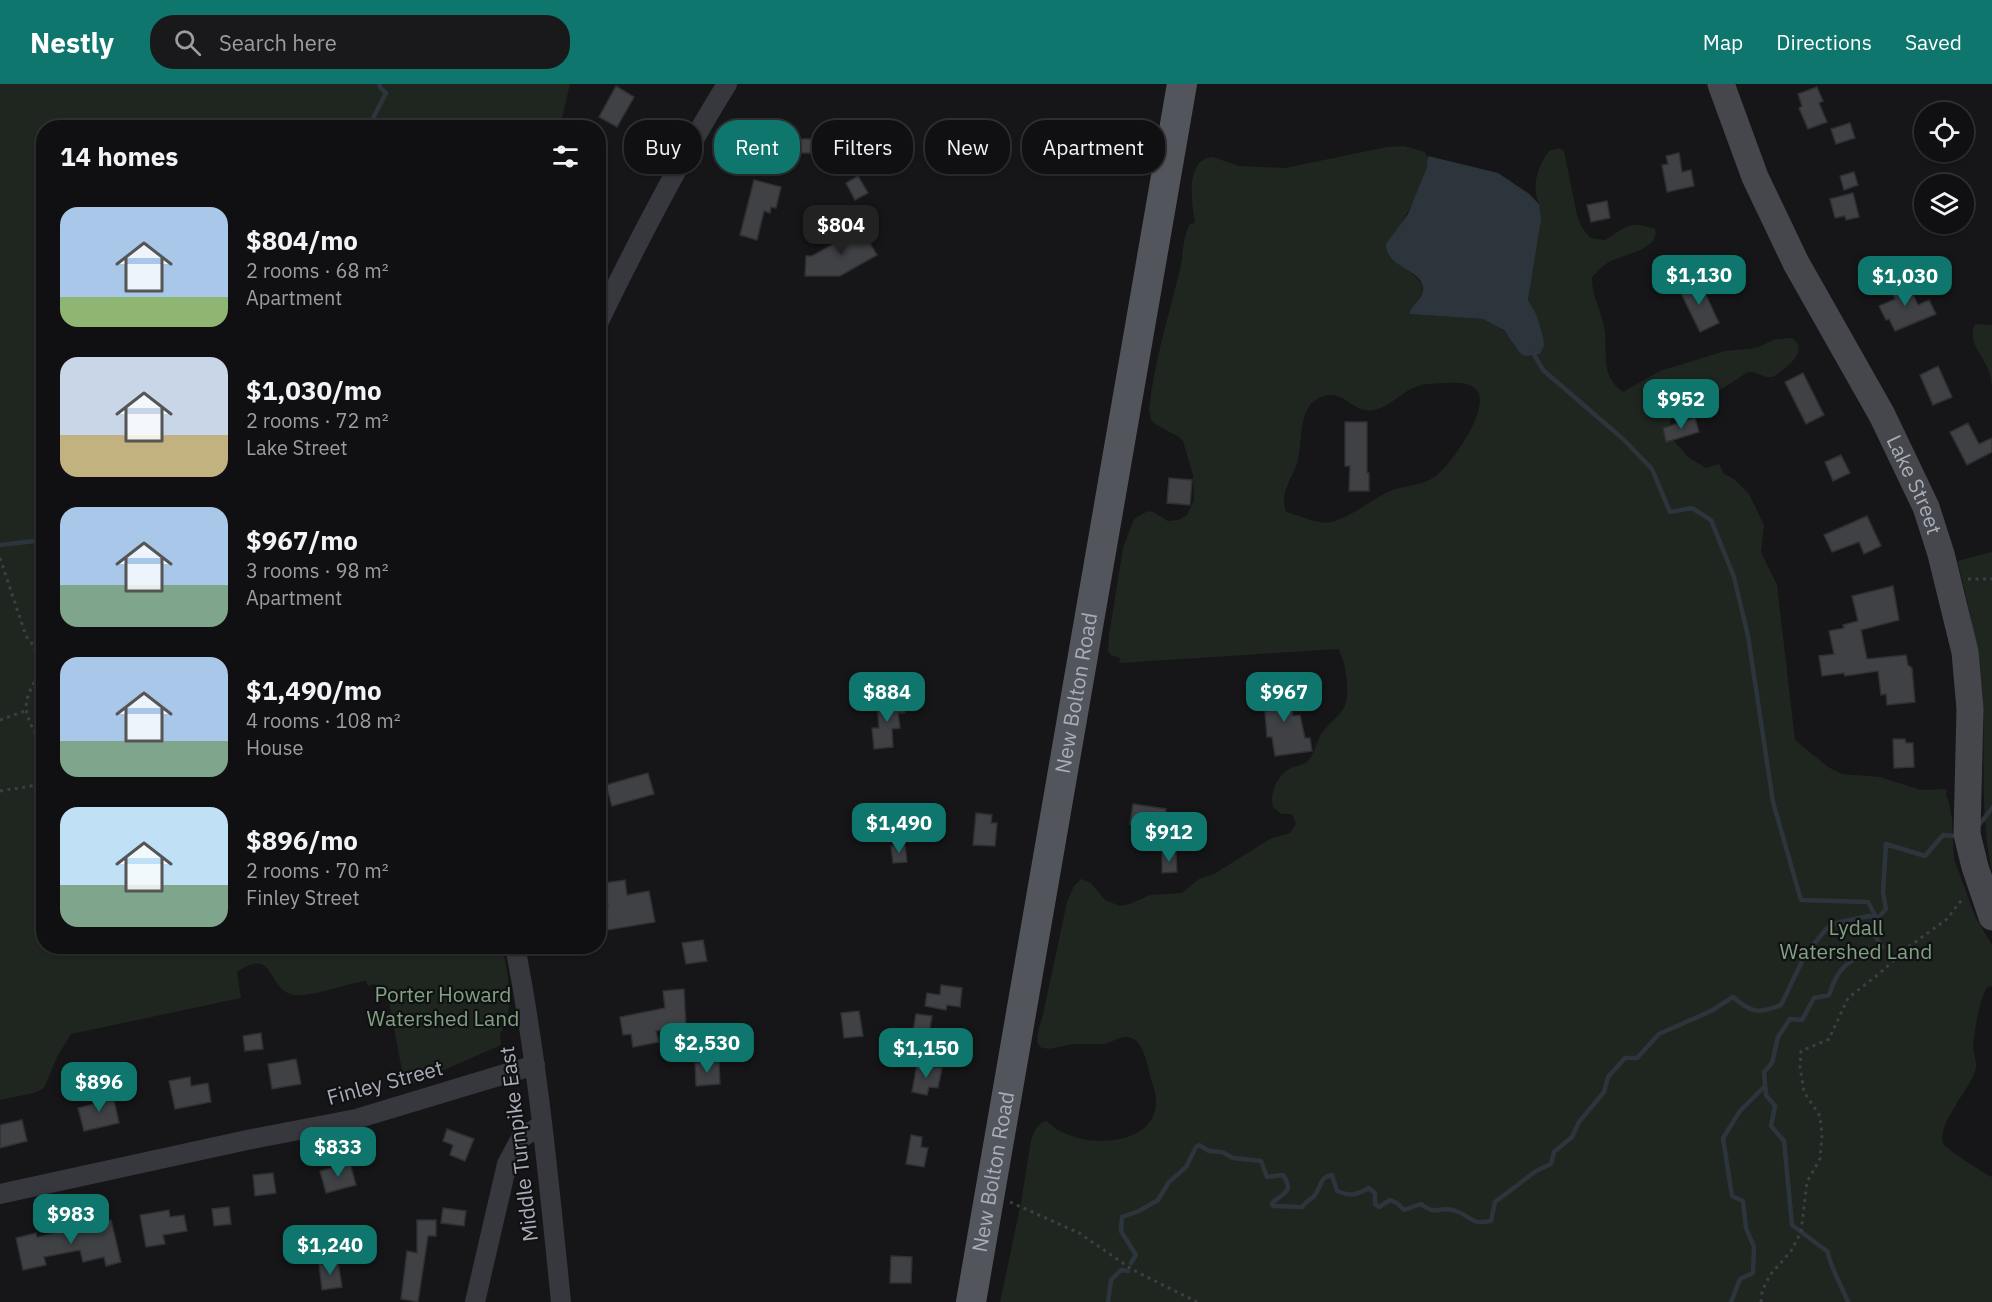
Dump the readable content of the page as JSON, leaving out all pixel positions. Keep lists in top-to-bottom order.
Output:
{
  "streets": {
    "main road": ["New Bolton Road"],
    "street": ["Lake Street", "Finley Street", "Middle Turnpike East"]
  },
  "crossings": [
    ["Finley Street", "Middle Turnpike East"]
  ],
  "parks": ["Lydall Watershed Land", "Porter Howard Watershed Land"],
  "page": {
    "header": "Nestly",
    "search": "Search here",
    "nav": ["Map", "Directions", "Saved"],
    "chip": [
      "Buy",
      "Rent",
      "Filters",
      "New",
      "Apartment"
    ],
    "heading": "14 homes",
    "list": [
      {
        "name": "$804/mo",
        "note": "2 rooms · 68 m² · Apartment"
      },
      {
        "name": "$1,030/mo",
        "note": "2 rooms · 72 m² · Lake Street"
      },
      {
        "name": "$967/mo",
        "note": "3 rooms · 98 m² · Apartment"
      },
      {
        "name": "$1,490/mo",
        "note": "4 rooms · 108 m² · House"
      },
      {
        "name": "$896/mo",
        "note": "2 rooms · 70 m² · Finley Street"
      }
    ],
    "price": [
      "$804",
      "$1,130",
      "$1,030",
      "$952",
      "$884",
      "$967",
      "$1,490",
      "$912",
      "$2,530",
      "$1,150",
      "$896",
      "$833",
      "$983",
      "$1,240"
    ]
  }
}
